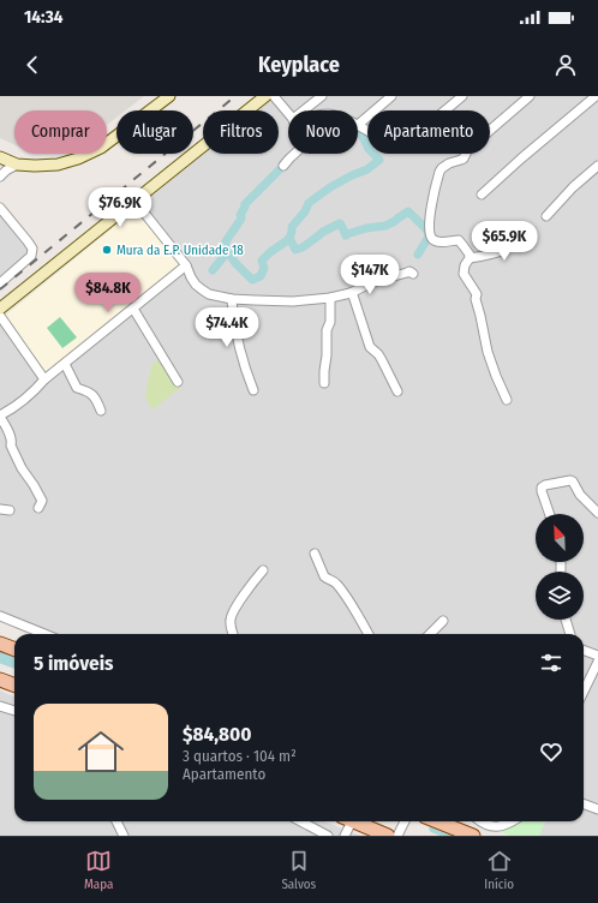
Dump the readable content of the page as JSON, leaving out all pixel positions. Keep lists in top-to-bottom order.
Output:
{
  "places": ["Mura da E.P. Unidade 18"],
  "north": "top left",
  "page": {
    "status": "14:34",
    "header": "Keyplace",
    "chip": [
      "Comprar",
      "Alugar",
      "Filtros",
      "Novo",
      "Apartamento"
    ],
    "price": [
      "$76.9K",
      "$65.9K",
      "$147K",
      "$84.8K",
      "$74.4K"
    ],
    "heading": "5 imóveis",
    "list": [
      {
        "name": "$84,800",
        "note": "3 quartos · 104 m² · Apartamento"
      }
    ],
    "tabs": ["Mapa", "Salvos", "Início"]
  }
}
